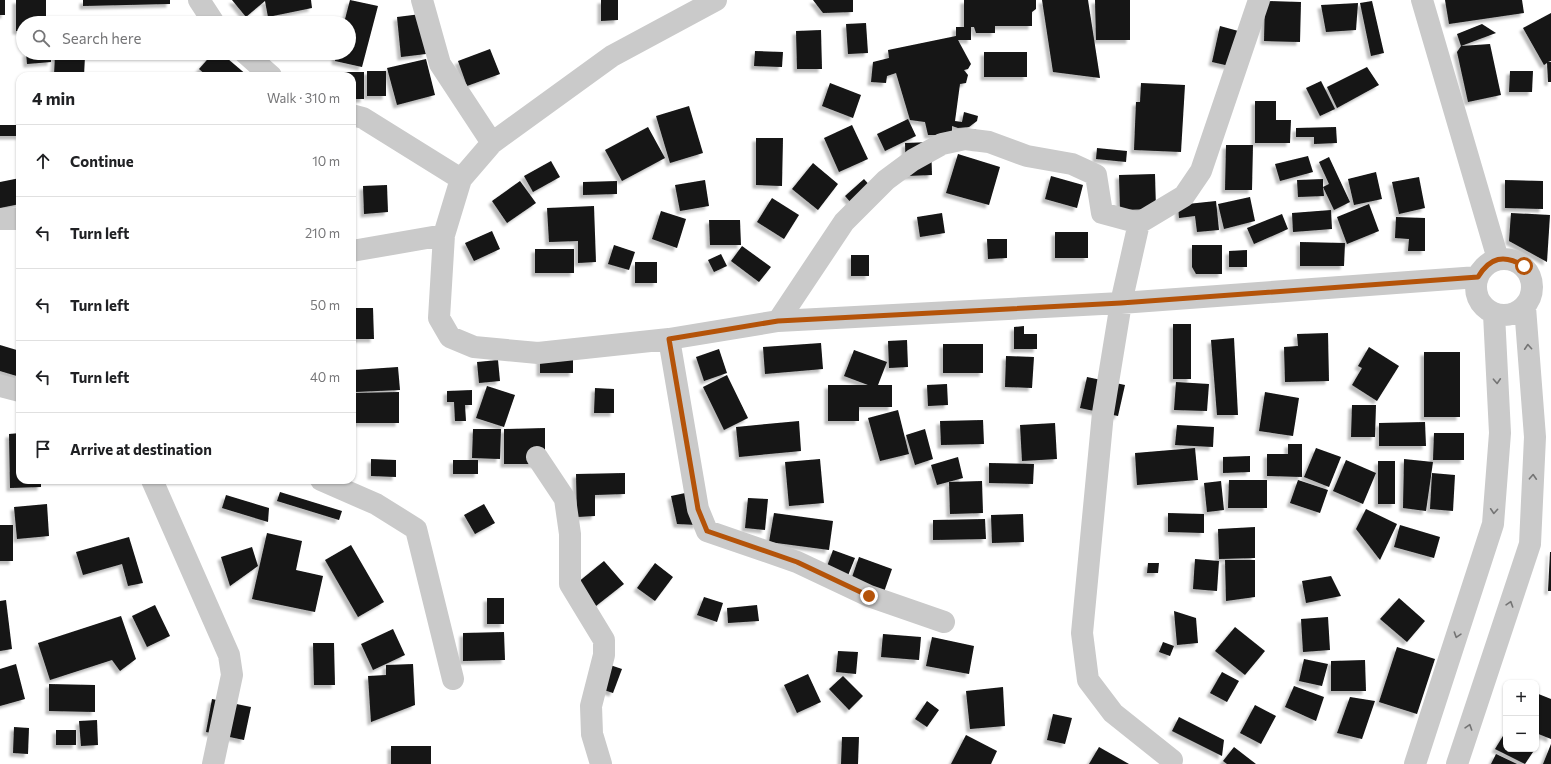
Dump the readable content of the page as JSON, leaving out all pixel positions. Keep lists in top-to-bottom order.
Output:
{
  "page": {
    "search": "Search here",
    "heading": ["4 min", "Walk · 310 m"],
    "list": [
      ["Continue", "10 m"],
      ["Turn left", "210 m"],
      ["Turn left", "50 m"],
      ["Turn left", "40 m"],
      "Arrive at destination"
    ],
    "map_buttons": ["+", "−"]
  }
}
